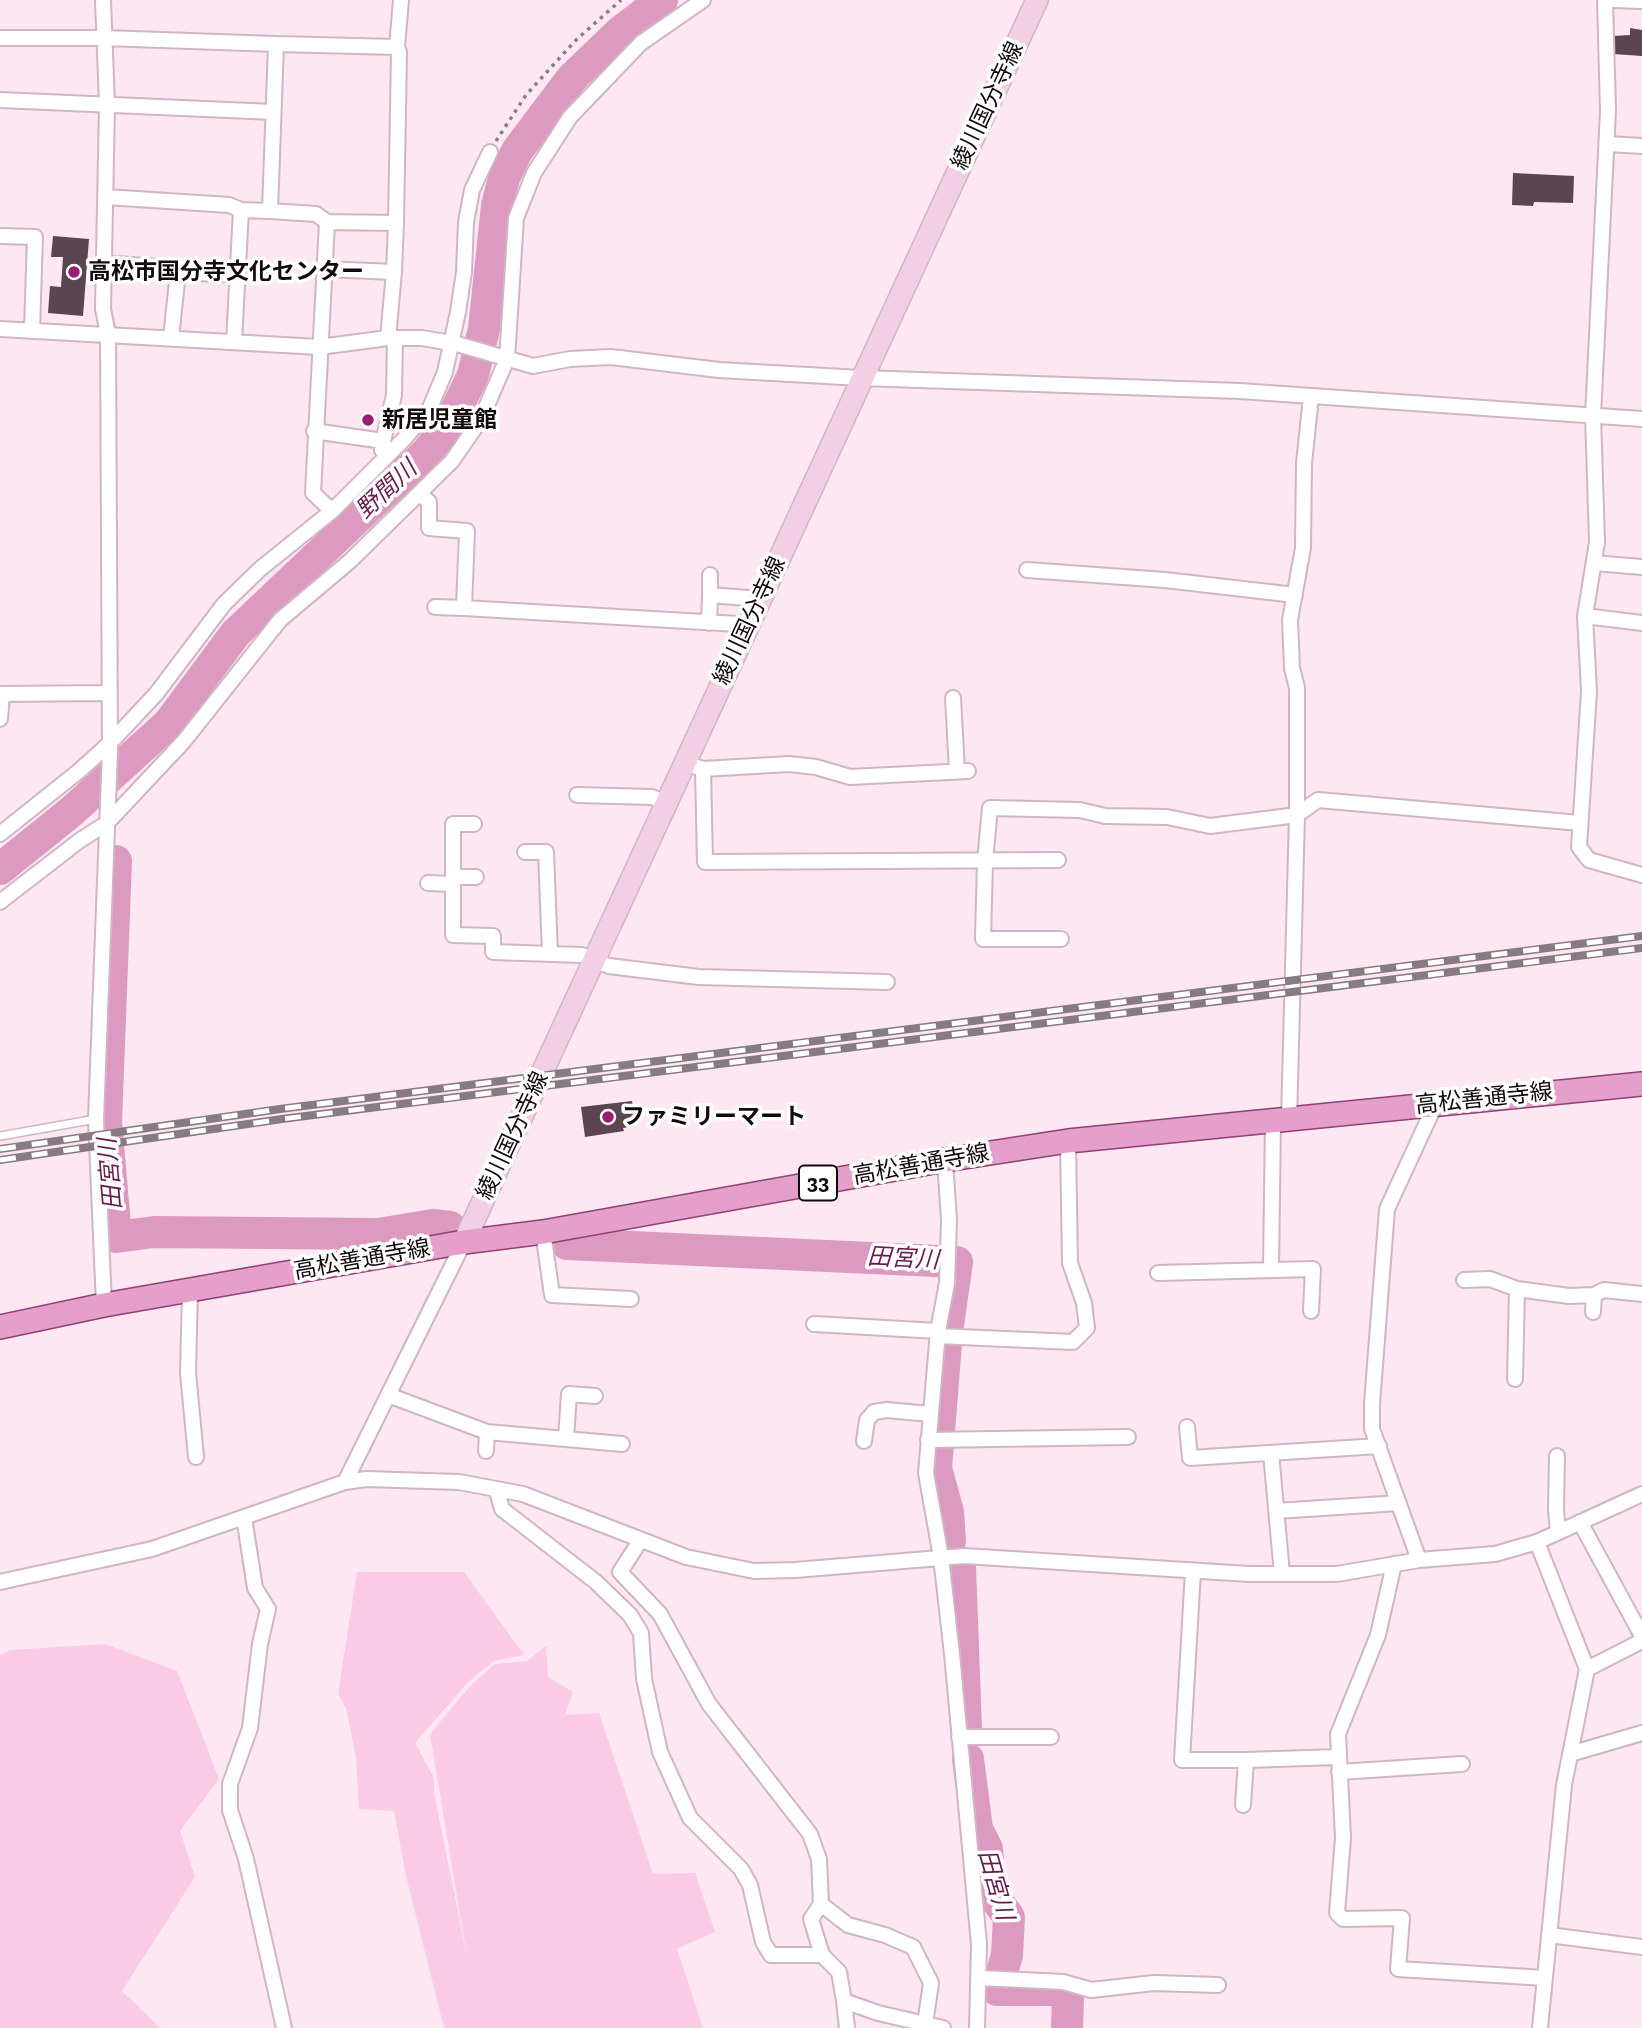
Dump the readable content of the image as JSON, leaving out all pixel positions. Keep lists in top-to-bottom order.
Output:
{
  "streets": {
    "main road": ["綾川国分寺線", "高松善通寺線", "33"]
  },
  "crossings": [
    ["綾川国分寺線", "高松善通寺線"]
  ],
  "water": ["野間川", "田宮川"],
  "places": ["高松市国分寺文化センター", "新居児童館", "ファミリーマート"]
}
